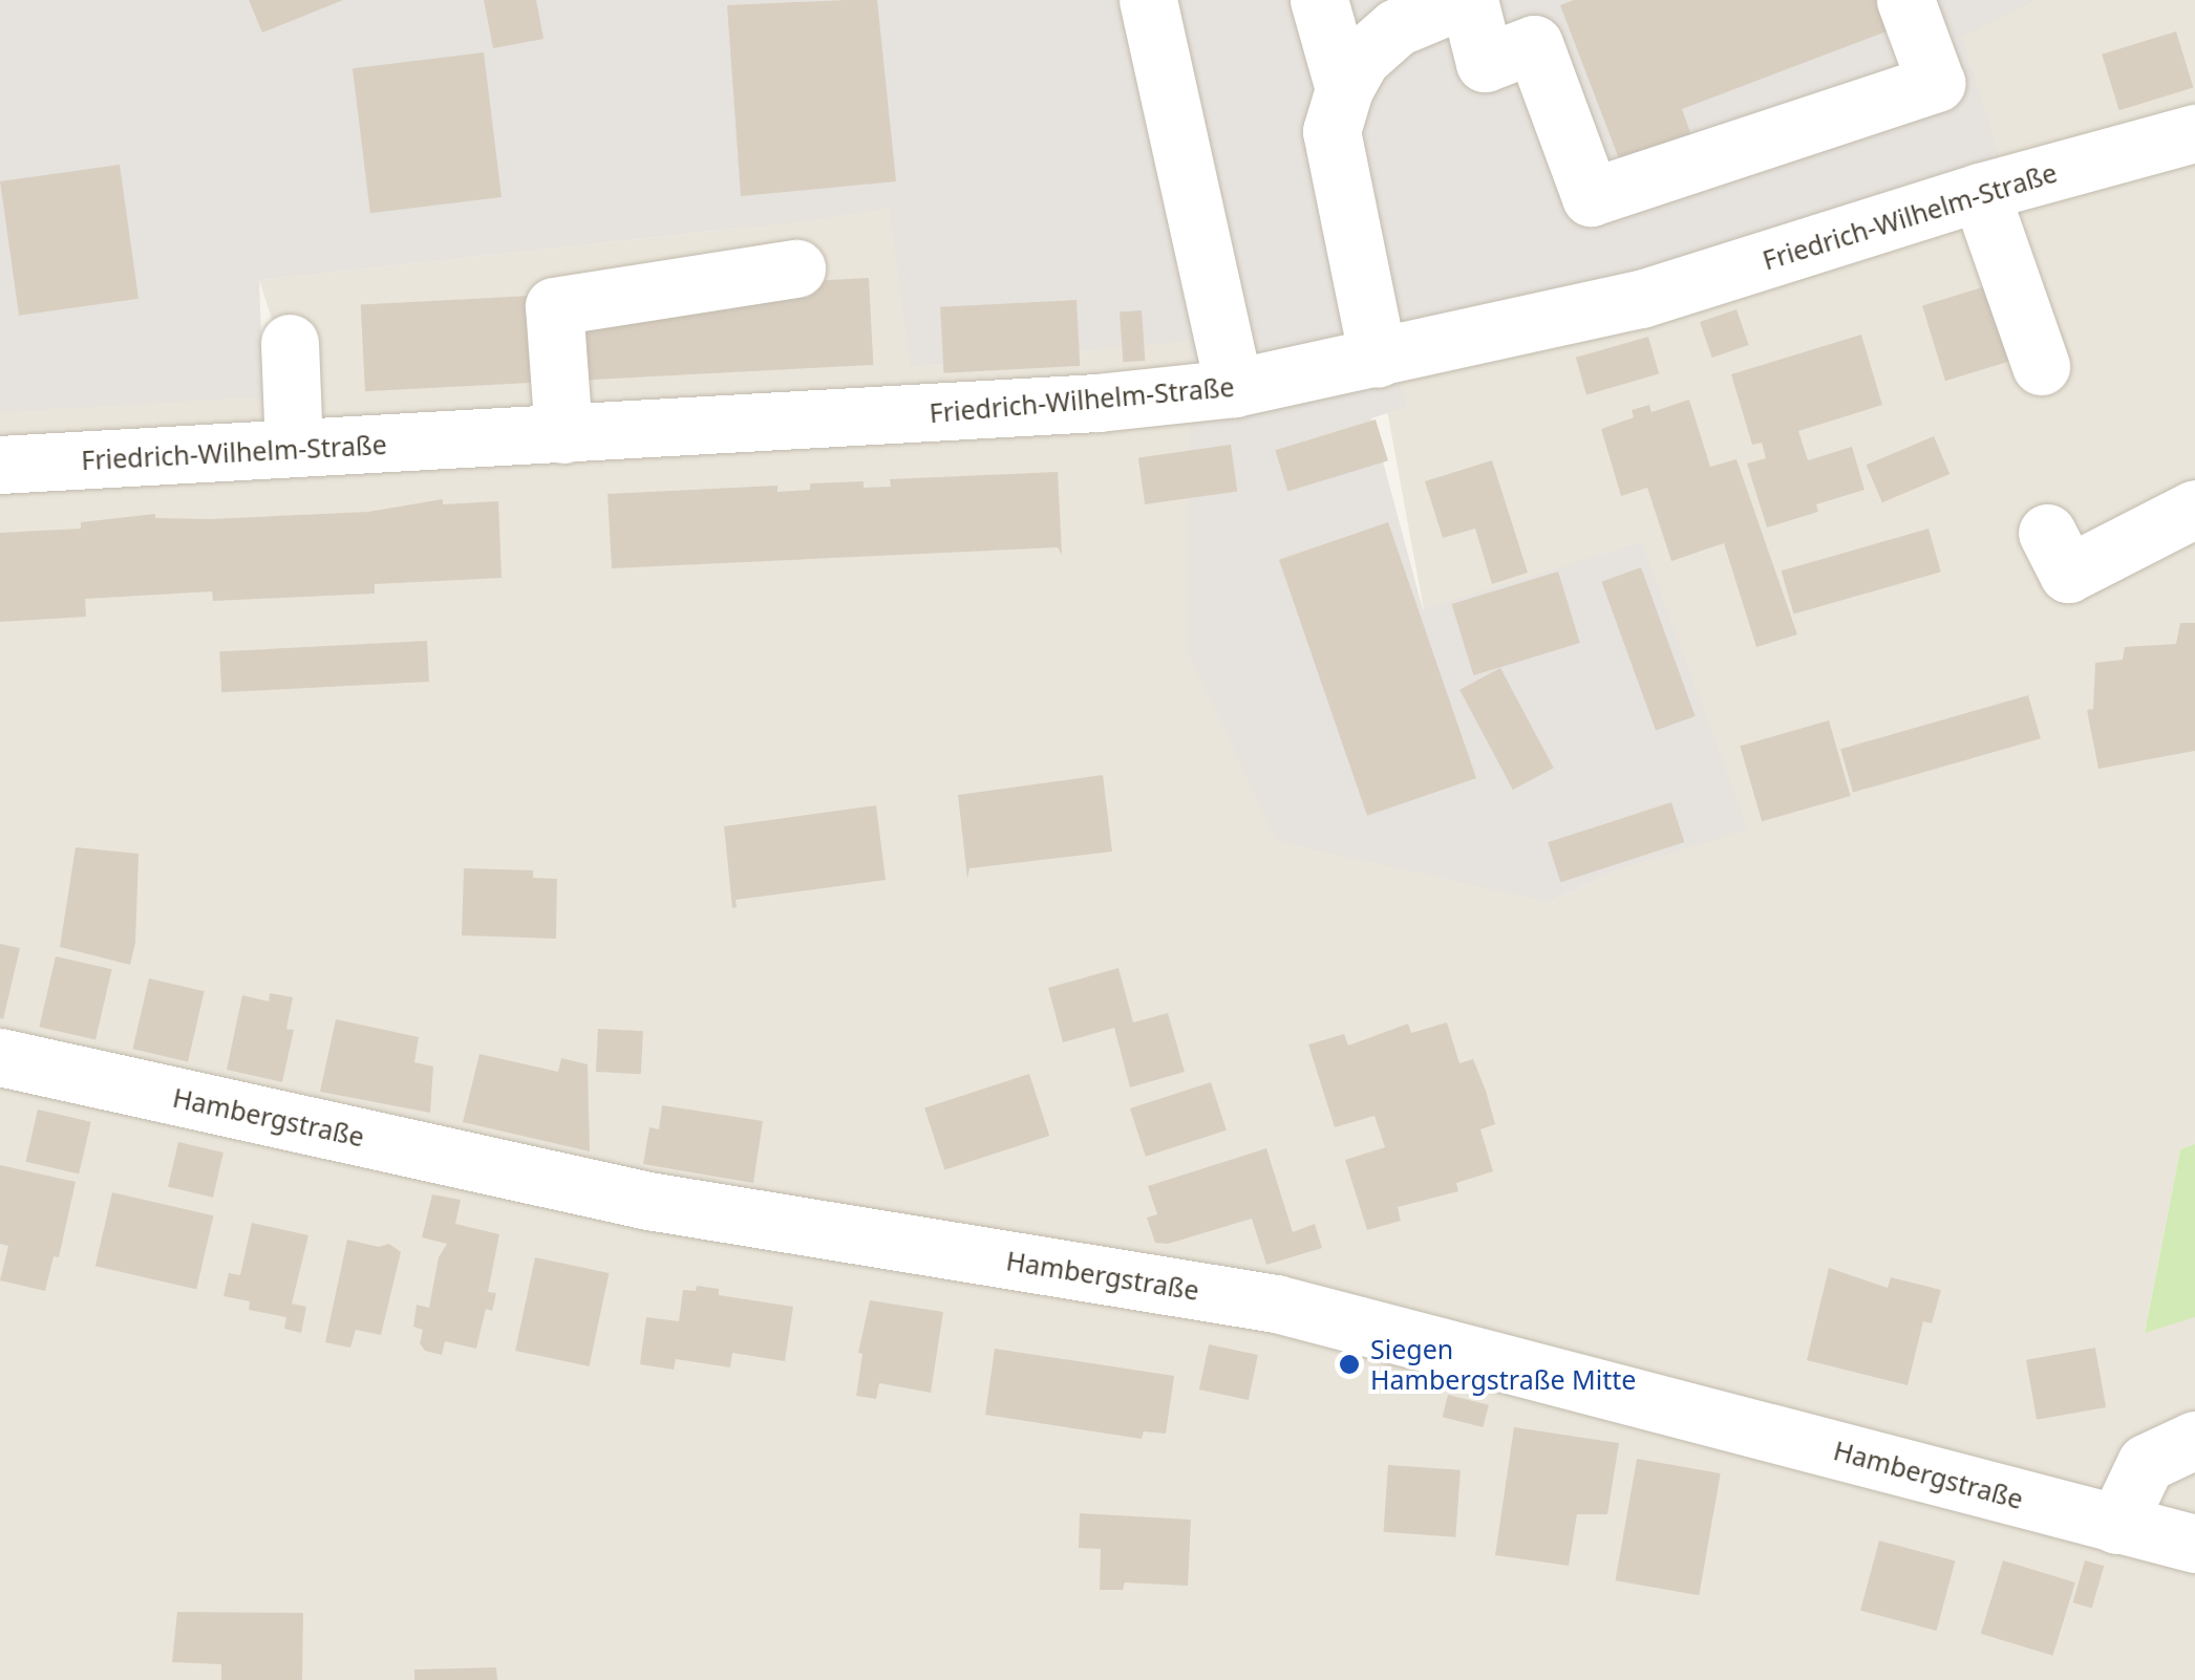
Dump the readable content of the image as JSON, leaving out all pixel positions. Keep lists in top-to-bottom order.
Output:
{
  "streets": {
    "street": ["Friedrich-Wilhelm-Straße", "Hambergstraße"]
  },
  "places": ["Siegen Hambergstraße Mitte"]
}
